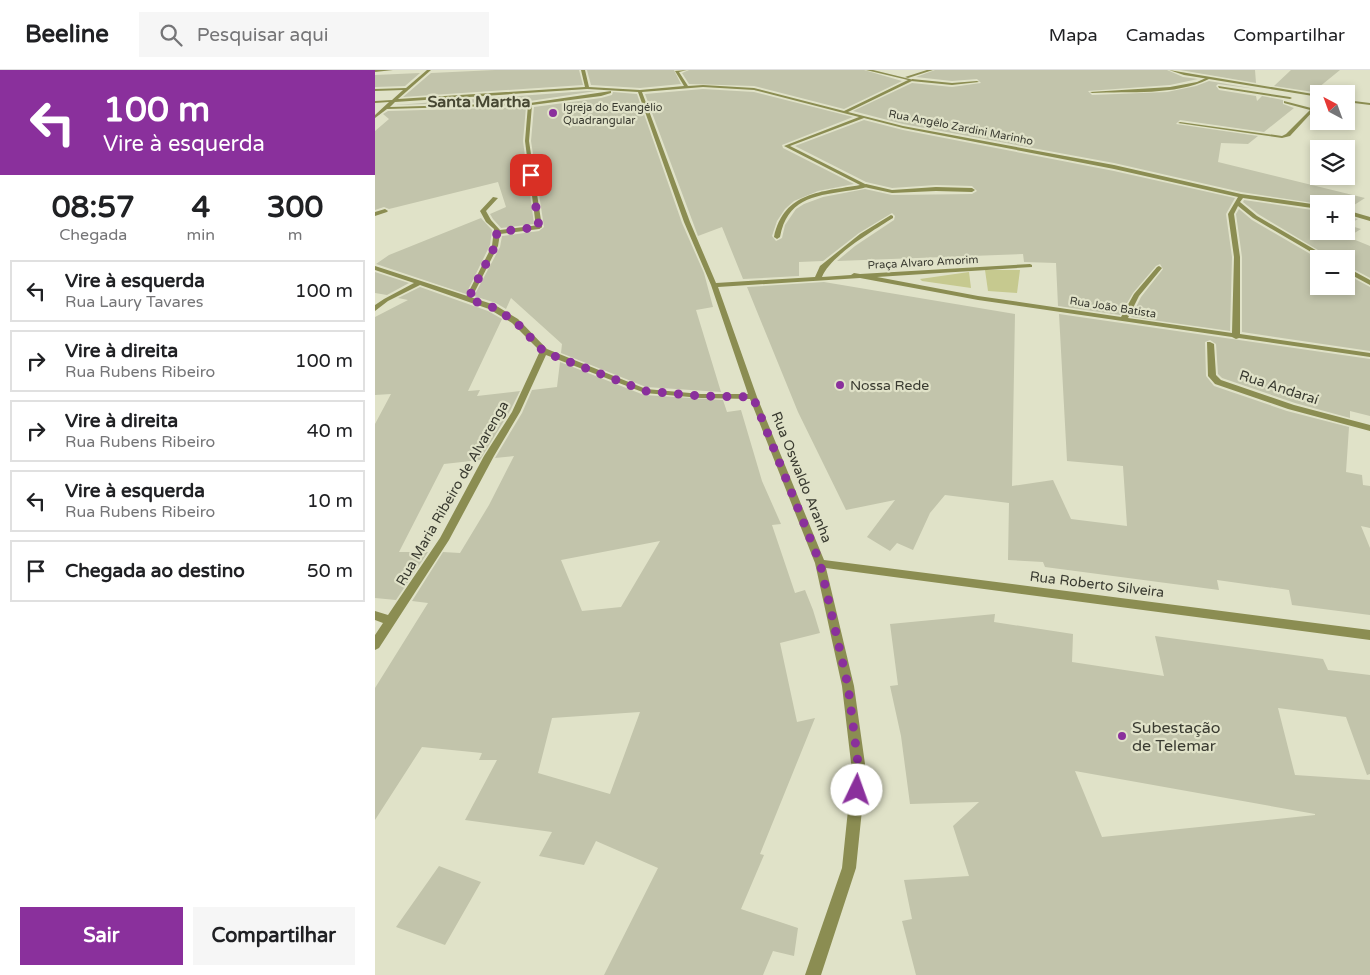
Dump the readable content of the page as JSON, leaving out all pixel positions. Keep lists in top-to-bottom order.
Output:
{
  "streets": {
    "street": [
      "Rua Angêlo Zardini Marinho",
      "Praça Alvaro Amorim",
      "Rua João Batista",
      "Rua Andaraí",
      "Rua Oswaldo Aranha",
      "Rua Maria Ribeiro de Alvarenga",
      "Rua Roberto Silveira"
    ]
  },
  "crossings": [
    ["Rua Angêlo Zardini Marinho", "Rua Oswaldo Aranha"],
    ["Praça Alvaro Amorim", "Rua João Batista"],
    ["Praça Alvaro Amorim", "Rua Oswaldo Aranha"],
    ["Rua Oswaldo Aranha", "Rua Roberto Silveira"]
  ],
  "districts": ["Santa Martha"],
  "places": ["Igreja do Evangélio Quadrangular", "Nossa Rede", "Subestação de Telemar"],
  "north": "top left",
  "page": {
    "header": "Beeline",
    "search": "Pesquisar aqui",
    "nav": ["Mapa", "Camadas", "Compartilhar"],
    "turn": ["100 m", "Vire à esquerda"],
    "map_buttons": ["+", "−"],
    "eta": [
      "08:57",
      "Chegada",
      "4",
      "min",
      "300",
      "m"
    ],
    "list": [
      {
        "name": "Vire à esquerda",
        "note": "Rua Laury Tavares",
        "value": "100 m"
      },
      {
        "name": "Vire à direita",
        "note": "Rua Rubens Ribeiro",
        "value": "100 m"
      },
      {
        "name": "Vire à direita",
        "note": "Rua Rubens Ribeiro",
        "value": "40 m"
      },
      {
        "name": "Vire à esquerda",
        "note": "Rua Rubens Ribeiro",
        "value": "10 m"
      },
      {
        "name": "Chegada ao destino",
        "value": "50 m"
      }
    ],
    "buttons": ["Sair", "Compartilhar"]
  }
}
